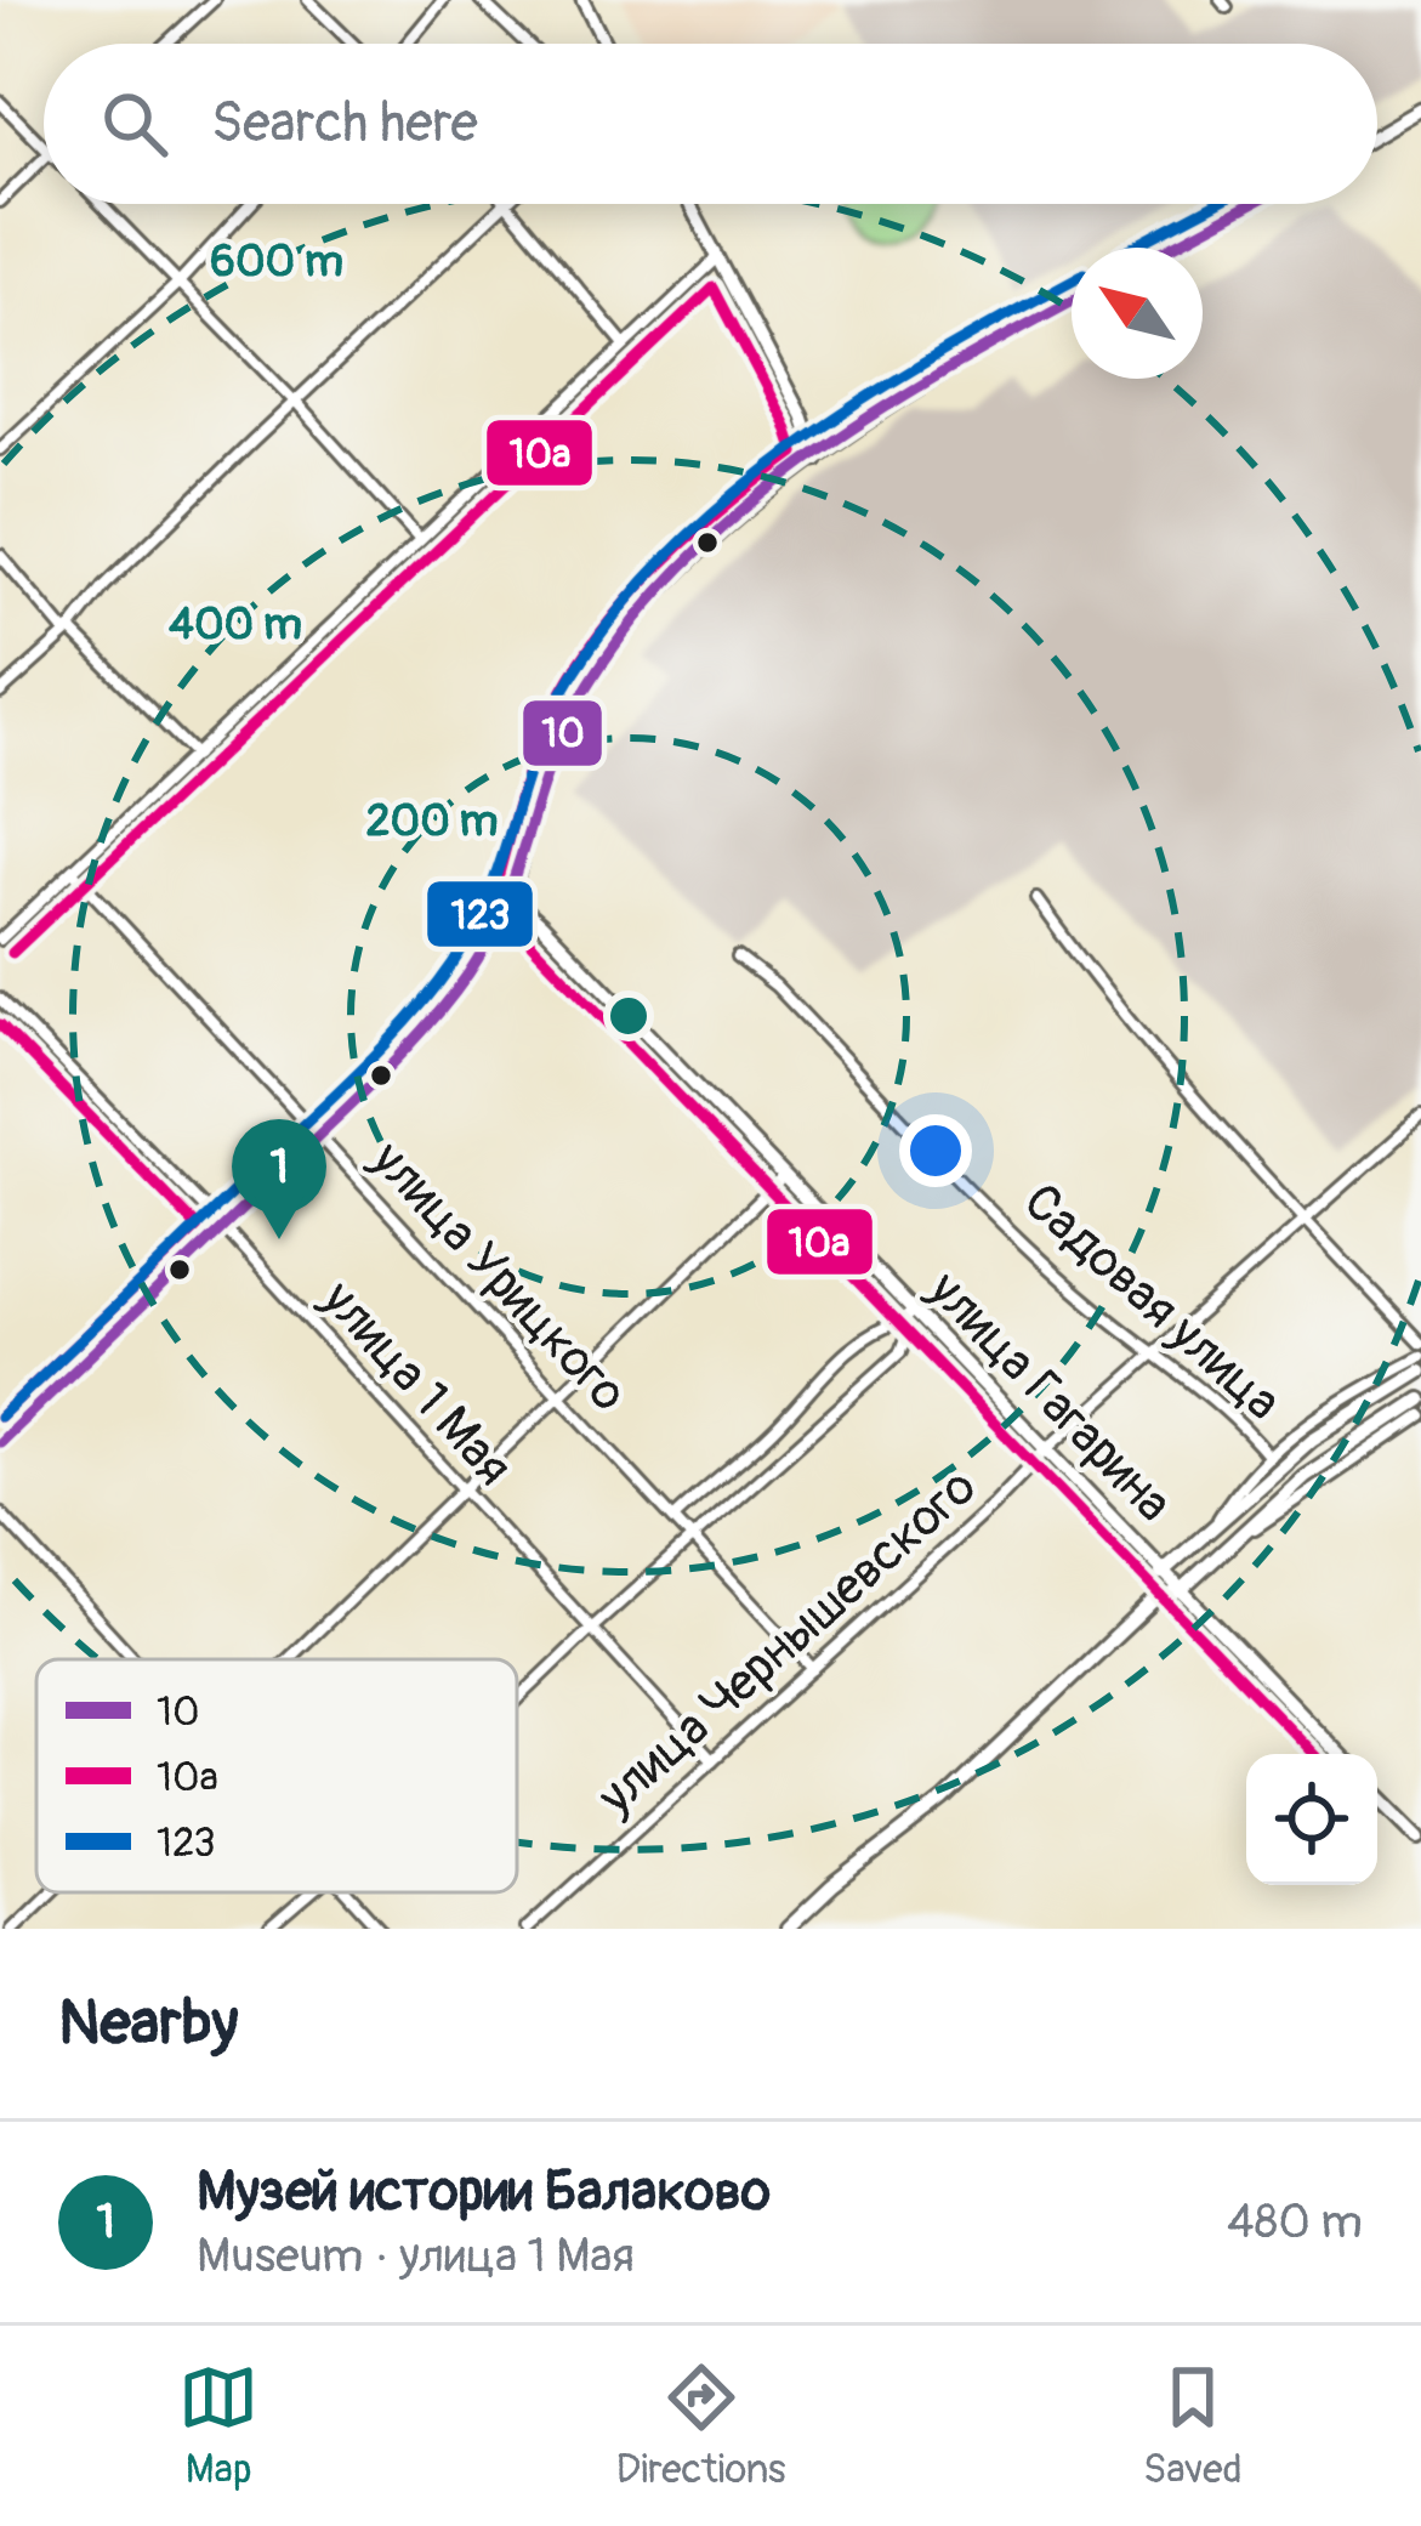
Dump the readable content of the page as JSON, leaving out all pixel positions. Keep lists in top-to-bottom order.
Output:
{
  "streets": {
    "main road": ["улица Гагарина"],
    "street": [
      "улица Урицкого",
      "Садовая улица",
      "улица 1 Мая",
      "улица Чернышевского"
    ]
  },
  "crossings": [
    ["улица Урицкого", "улица Чернышевского"],
    ["Садовая улица", "улица Чернышевского"],
    ["улица 1 Мая", "улица Чернышевского"],
    ["улица Гагарина", "улица Чернышевского"]
  ],
  "lines": ["transit line 10", "transit line 123", "transit line 10а"],
  "legend": ["10", "10а", "123"],
  "north": "top left",
  "page": {
    "search": "Search here",
    "pins": "1",
    "heading": "Nearby",
    "list": [
      {
        "mark": "1",
        "name": "Музей истории Балаково",
        "note": "Museum · улица 1 Мая",
        "value": "480 m"
      }
    ],
    "nav": ["Map", "Directions", "Saved"]
  },
  "rings": ["600 m", "400 m", "200 m"]
}
